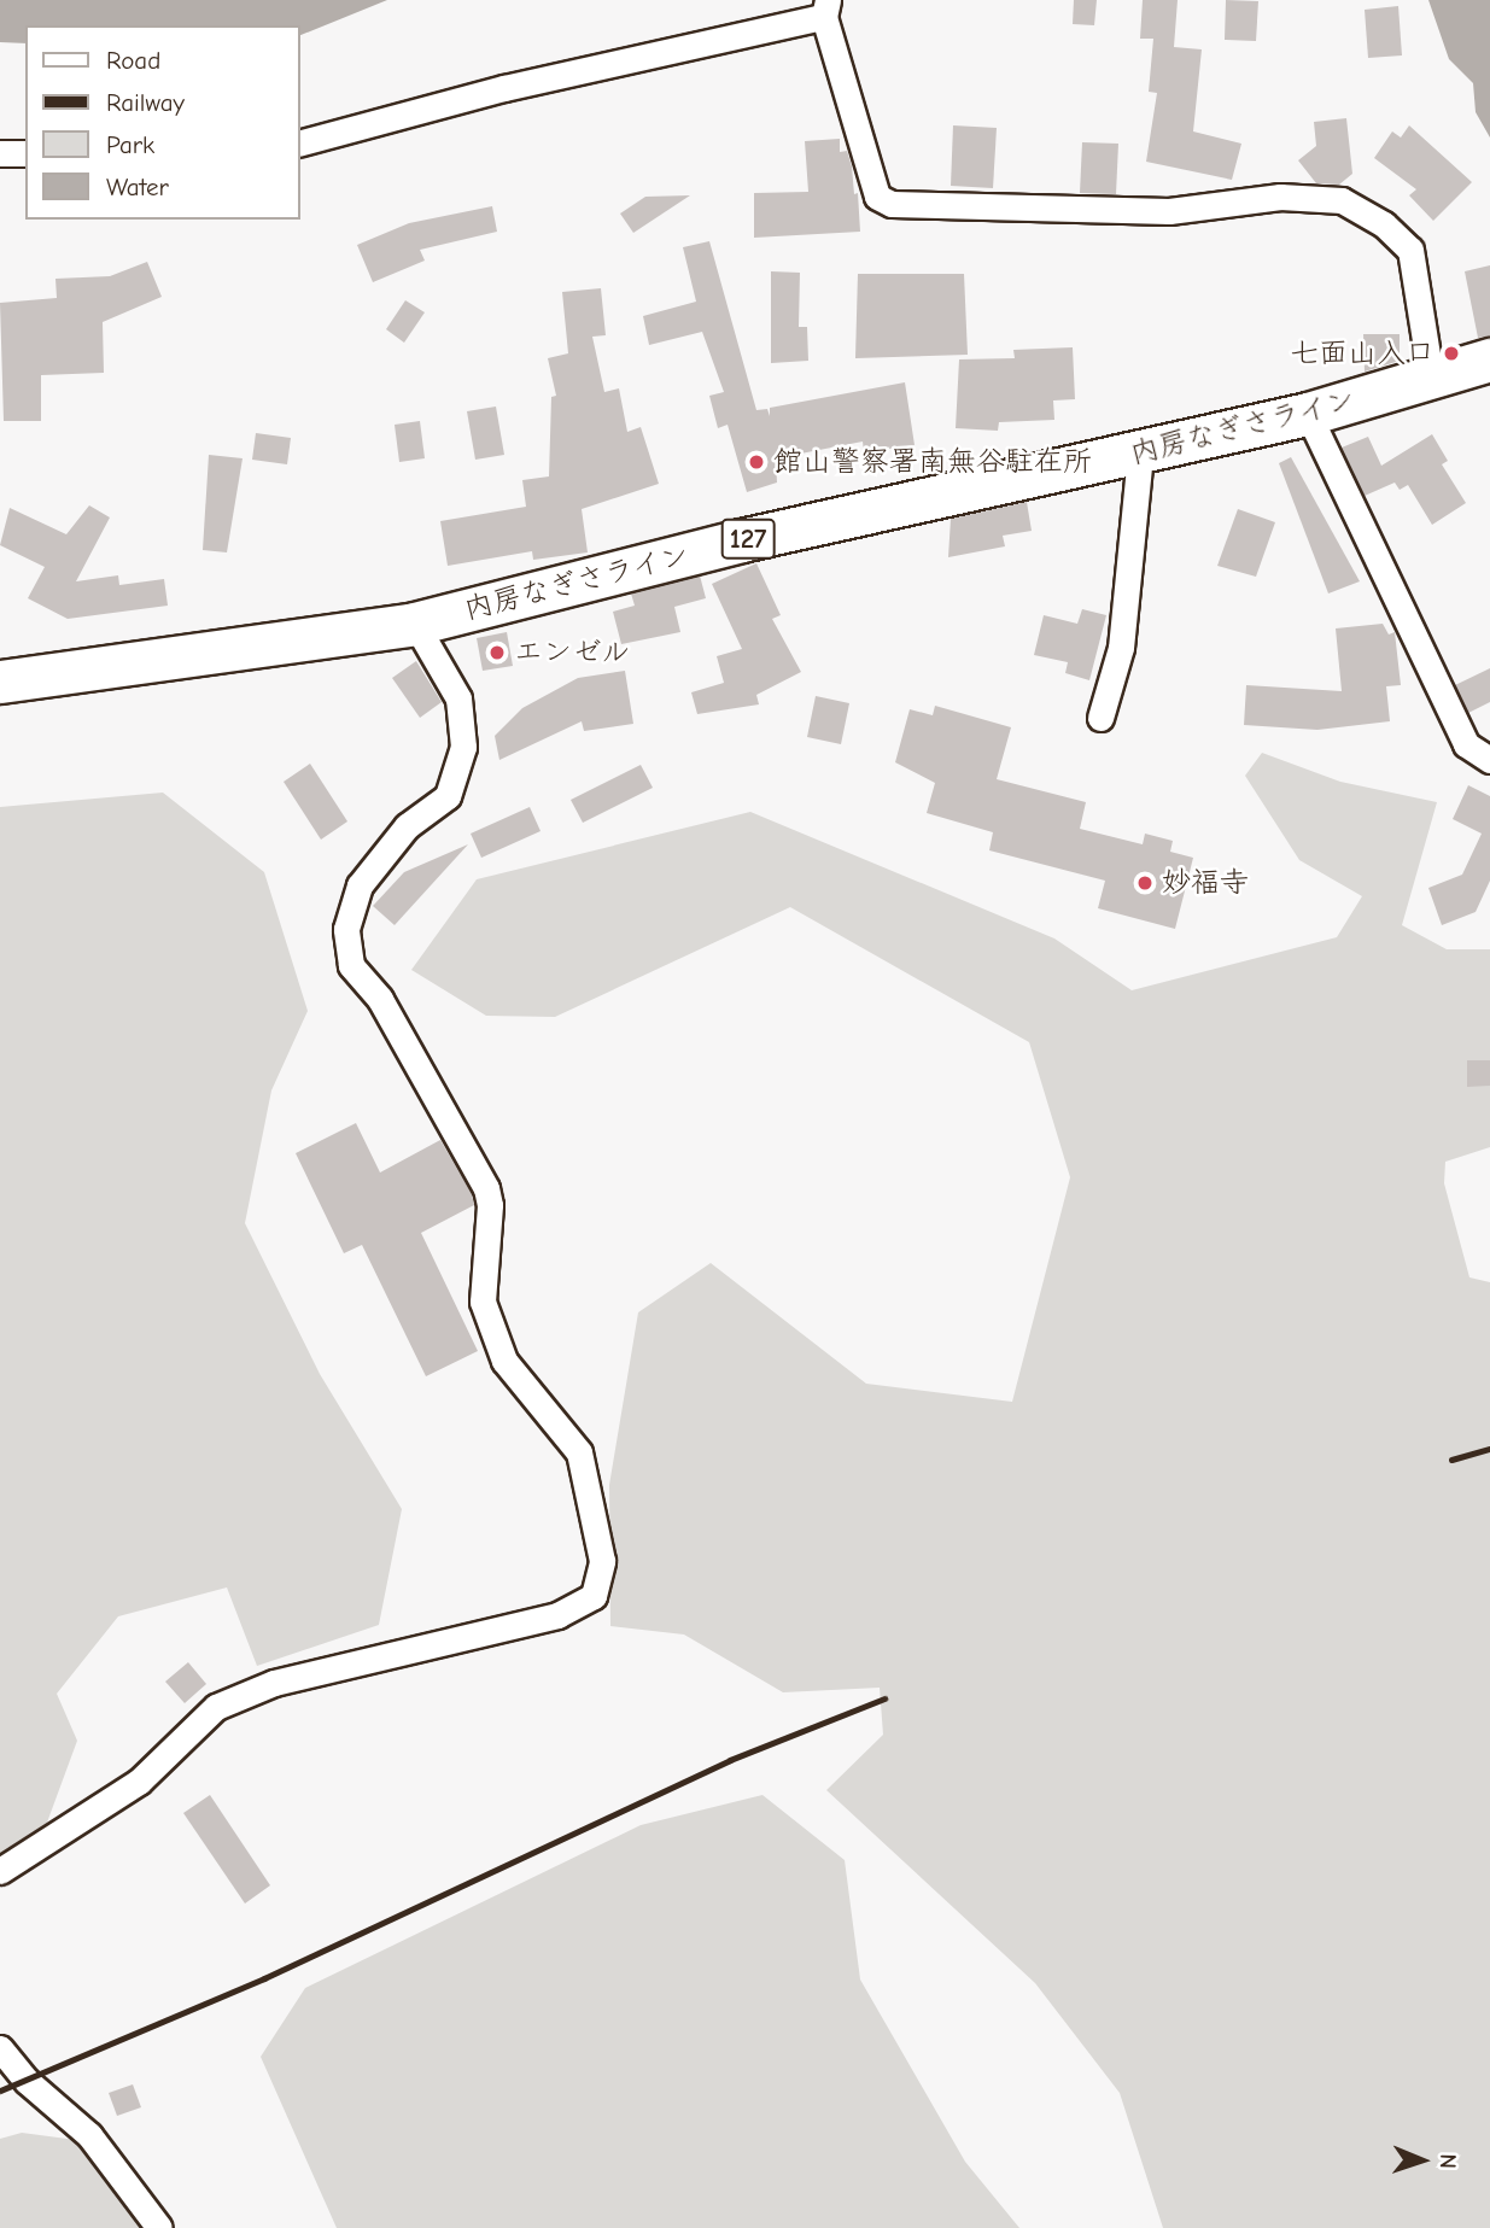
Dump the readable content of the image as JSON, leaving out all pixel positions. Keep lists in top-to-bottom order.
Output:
{
  "streets": {
    "highway": ["内房なぎさライン", "127"]
  },
  "places": [
    "七面山入口",
    "館山警察署南無谷駐在所",
    "エンゼル",
    "妙福寺"
  ],
  "legend": [
    "Road",
    "Railway",
    "Park",
    "Water"
  ],
  "north": "right"
}
